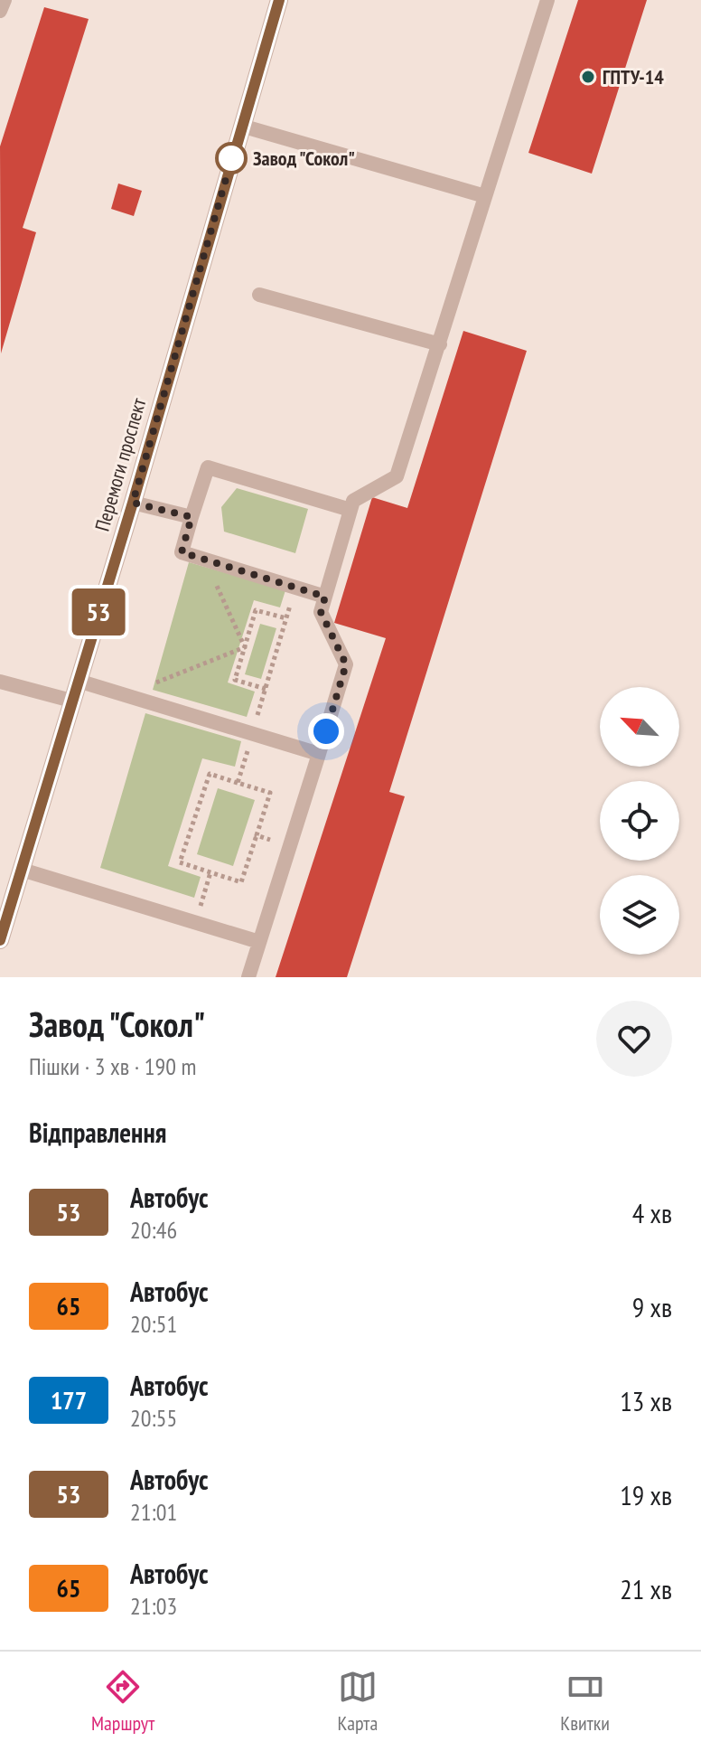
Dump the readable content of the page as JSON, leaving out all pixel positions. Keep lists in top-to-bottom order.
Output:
{
  "streets": {
    "street": ["Перемоги проспект"]
  },
  "places": ["ГПТУ-14", "Завод \"Сокол\""],
  "lines": ["bus line 53"],
  "north": "top left",
  "page": {
    "on_map": "53",
    "heading": [
      ["Завод \"Сокол\"", "Пішки · 3 хв · 190 m"],
      "Відправлення"
    ],
    "list": [
      {
        "mark": "53",
        "name": "Автобус",
        "note": "20:46",
        "value": "4 хв"
      },
      {
        "mark": "65",
        "name": "Автобус",
        "note": "20:51",
        "value": "9 хв"
      },
      {
        "mark": "177",
        "name": "Автобус",
        "note": "20:55",
        "value": "13 хв"
      },
      {
        "mark": "53",
        "name": "Автобус",
        "note": "21:01",
        "value": "19 хв"
      },
      {
        "mark": "65",
        "name": "Автобус",
        "note": "21:03",
        "value": "21 хв"
      }
    ],
    "tabs": ["Маршрут", "Карта", "Квитки"]
  }
}
